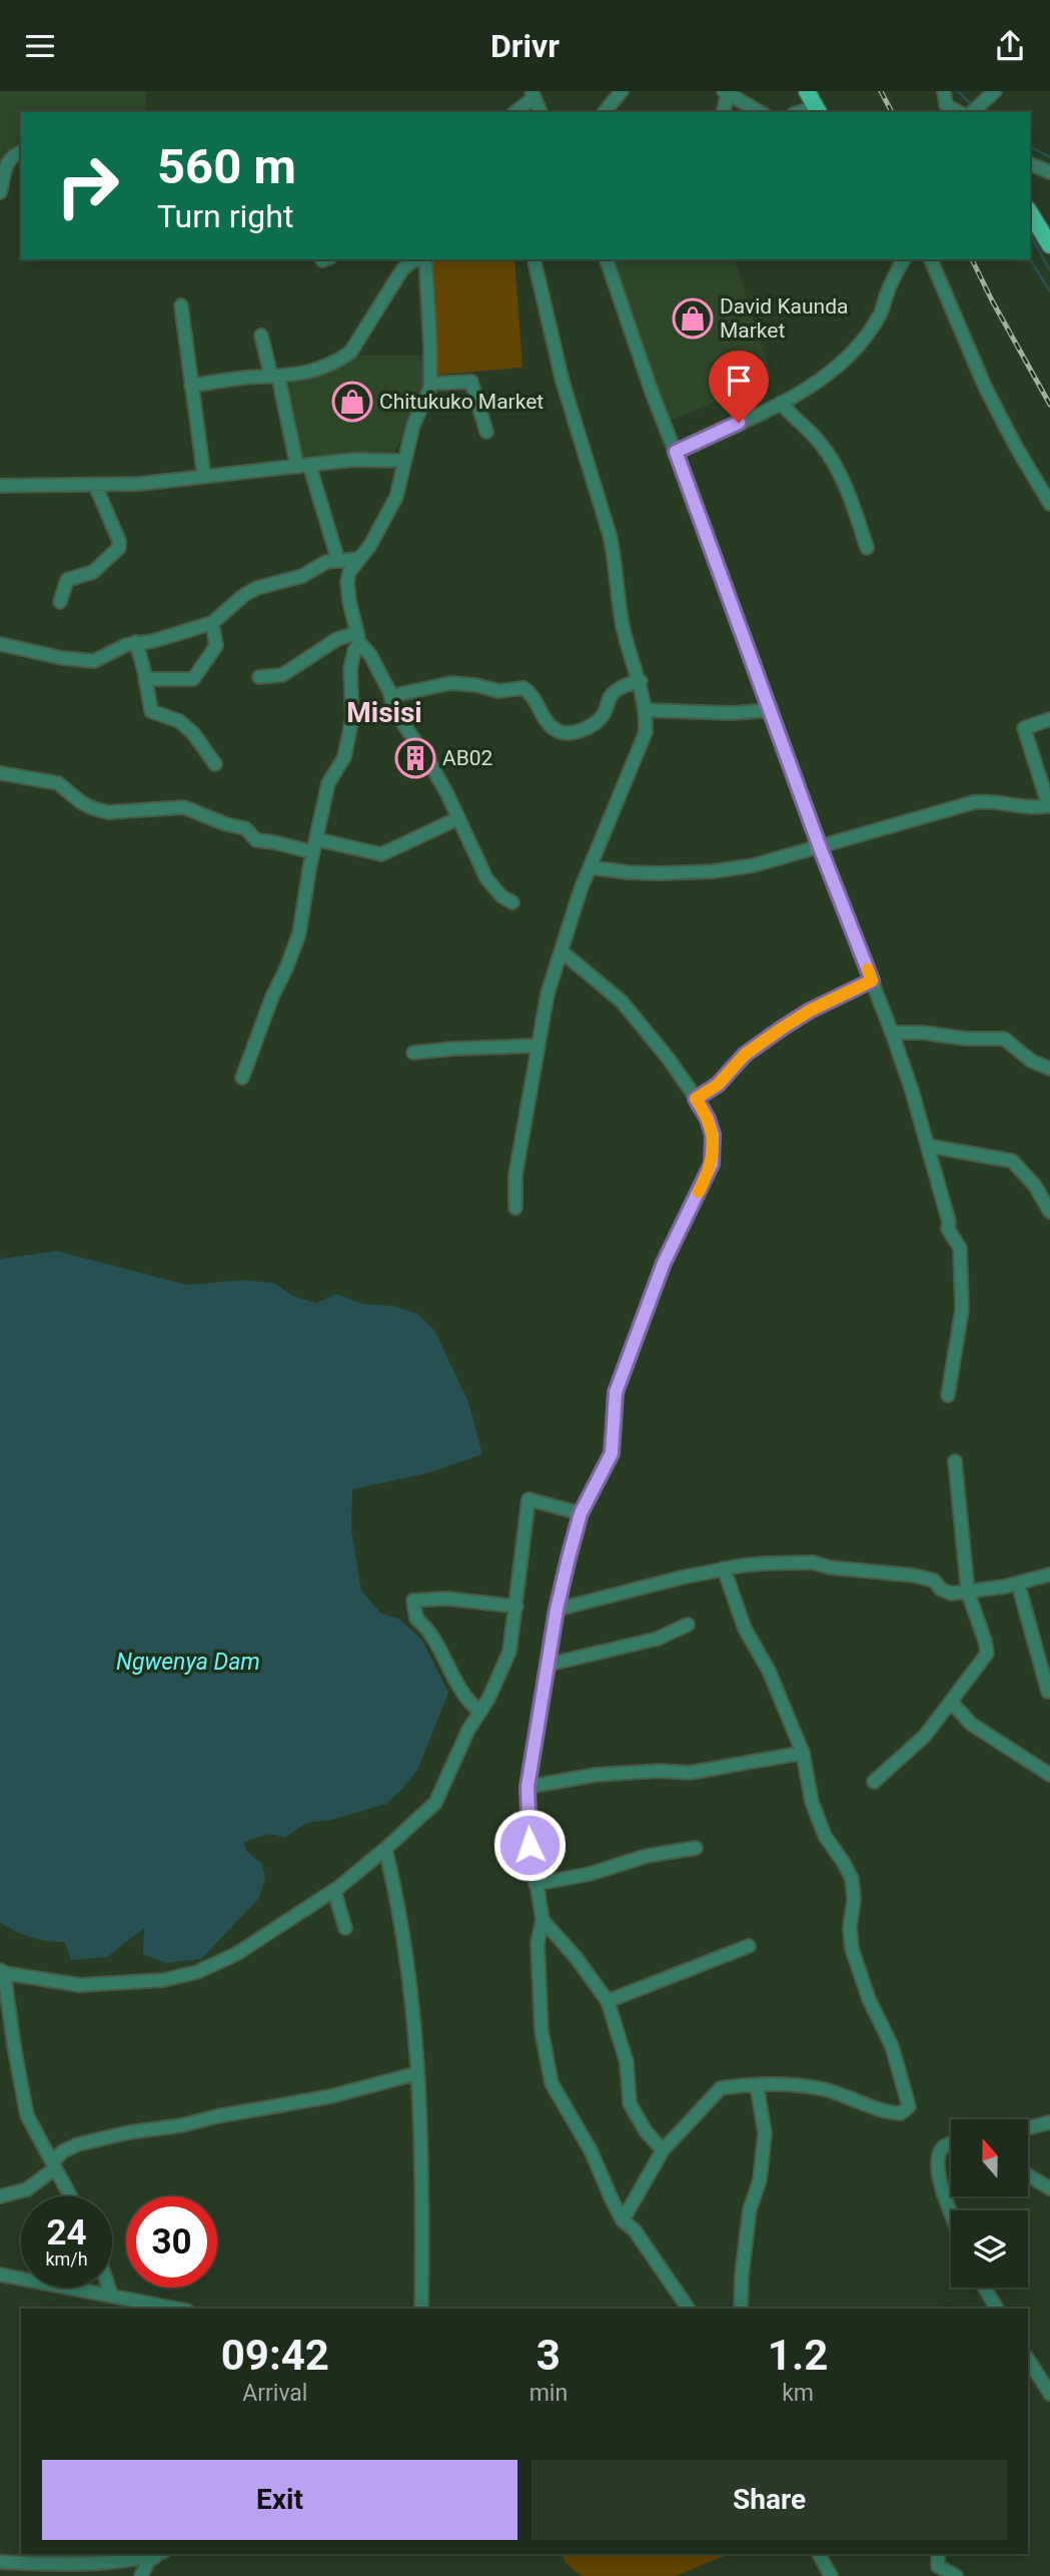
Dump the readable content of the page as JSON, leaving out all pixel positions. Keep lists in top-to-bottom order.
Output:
{
  "districts": ["Misisi"],
  "water": ["Ngwenya Dam"],
  "places": {
    "shop": ["David Kaunda Market", "Chitukuko Market"],
    "building": ["AB02"]
  },
  "north": "top",
  "page": {
    "header": "Drivr",
    "turn": ["560 m", "Turn right"],
    "speed": "24 km/h",
    "limit": "30",
    "eta": [
      "09:42",
      "Arrival",
      "3",
      "min",
      "1.2",
      "km"
    ],
    "buttons": ["Exit", "Share"]
  }
}
